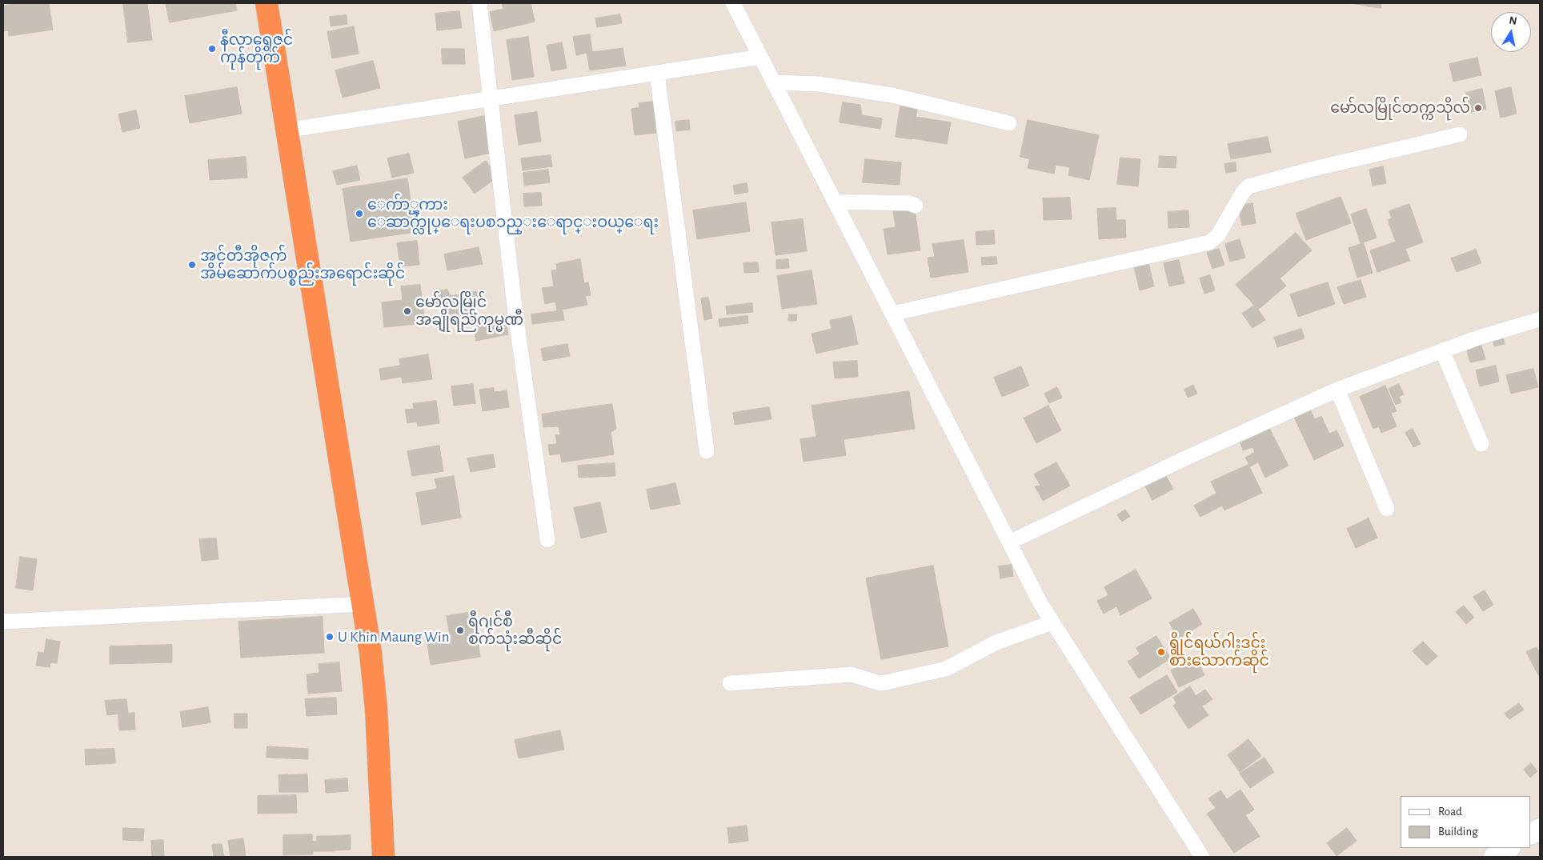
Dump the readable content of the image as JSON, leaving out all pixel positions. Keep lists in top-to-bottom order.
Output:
{
  "places": [
    "နီလာရွှေဇင် ကုန်တိုက်",
    "မော်လမြိုင်တက္ကသိုလ်",
    "ေက်ာ္ၾကား ေဆာက္လုပ္ေရးပစၥည္းေရာင္းဝယ္ေရး",
    "အင်တီအိုဇက် အိမ်ဆောက်ပစ္စည်းအရောင်းဆိုင်",
    "မော်လမြိုင် အချိုရည်ကုမ္မဏီ",
    "ရီဂျင်စီ စက်သုံးဆီဆိုင်",
    "U Khin Maung Win",
    "ရွိုင်ရယ်ဂါးဒင်း စားသောက်ဆိုင်"
  ],
  "legend": ["Road", "Building"],
  "north": "top"
}
